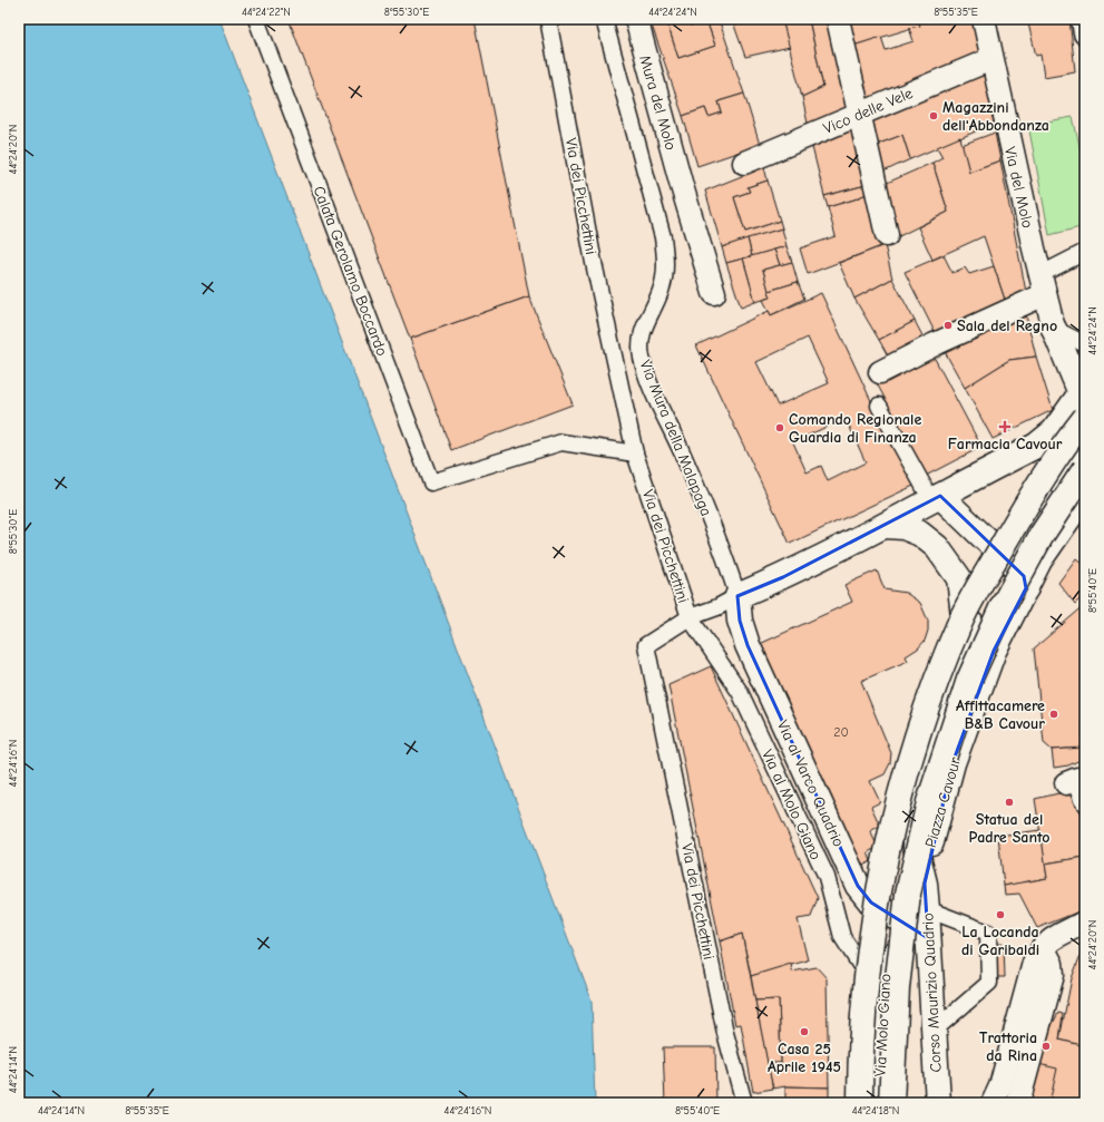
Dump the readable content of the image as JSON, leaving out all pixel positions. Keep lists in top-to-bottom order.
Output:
{
  "streets": {
    "main road": [
      "Via del Molo",
      "Via al Varco Quadrio",
      "Piazza Cavour",
      "Corso Maurizio Quadrio"
    ],
    "street": ["Mura del Molo", "Vico delle Vele"],
    "lane": [
      "Via dei Picchettini",
      "Calata Gerolamo Boccardo",
      "Via Mura della Malapaga",
      "Via al Molo Giano",
      "Via Molo Giano"
    ]
  },
  "crossings": [
    ["Vico delle Vele", "Via del Molo"],
    ["Via dei Picchettini", "Calata Gerolamo Boccardo"],
    ["Via dei Picchettini", "Via al Molo Giano"],
    ["Via Mura della Malapaga", "Via al Varco Quadrio"],
    ["Via al Varco Quadrio", "Corso Maurizio Quadrio"],
    ["Via al Varco Quadrio", "Via Molo Giano"],
    ["Piazza Cavour", "Corso Maurizio Quadrio"],
    ["Via al Molo Giano", "Via Molo Giano"]
  ],
  "places": {
    "other": [
      "Magazzini dell'Abbondanza",
      "Sala del Regno",
      "Comando Regionale Guardia di Finanza",
      "Affittacamere B&B Cavour",
      "Statua del Padre Santo",
      "La Locanda di Garibaldi",
      "Casa 25 Aprile 1945",
      "Trattoria da Rina"
    ],
    "health": ["Farmacia Cavour"]
  },
  "house_numbers": ["20"],
  "coordinates": [
    "44°24'22\"N",
    "8°55'30\"E",
    "44°24'24\"N",
    "8°55'35\"E",
    "44°24'20\"N",
    "8°55'40\"E",
    "44°24'16\"N",
    "44°24'14\"N",
    "44°24'18\"N"
  ]
}
